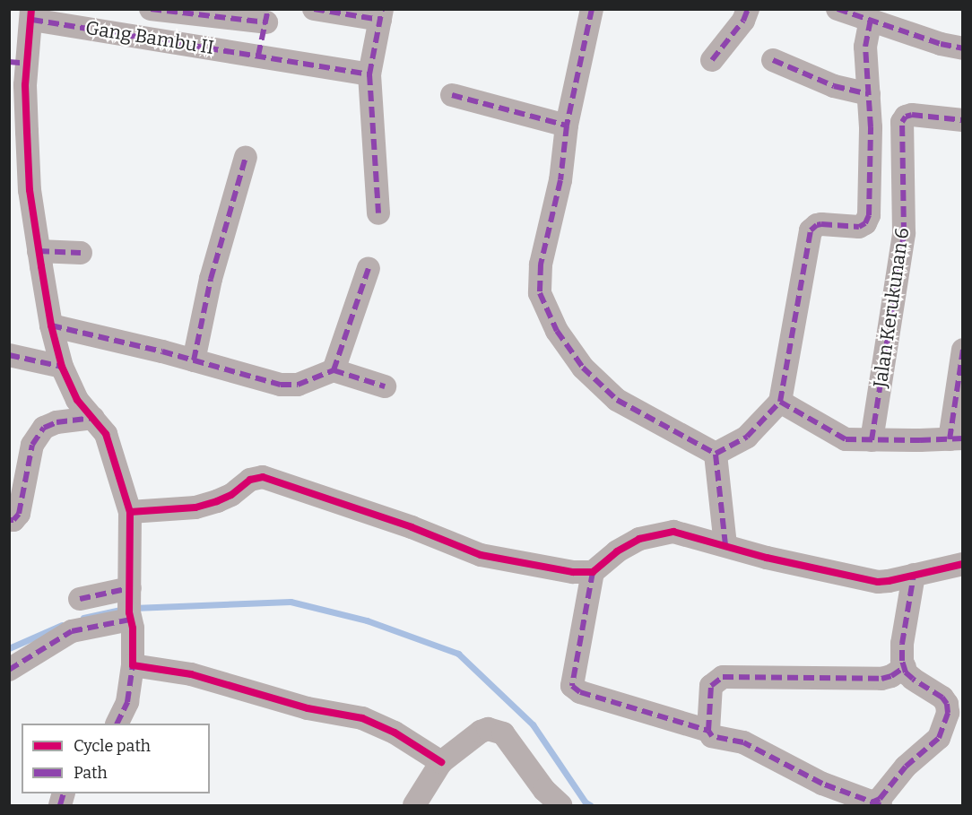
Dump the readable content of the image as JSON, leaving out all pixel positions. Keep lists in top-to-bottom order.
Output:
{
  "streets": {
    "street": ["Gang Bambu II", "Jalan Kerukunan 6"]
  },
  "legend": ["Cycle path", "Path"]
}
